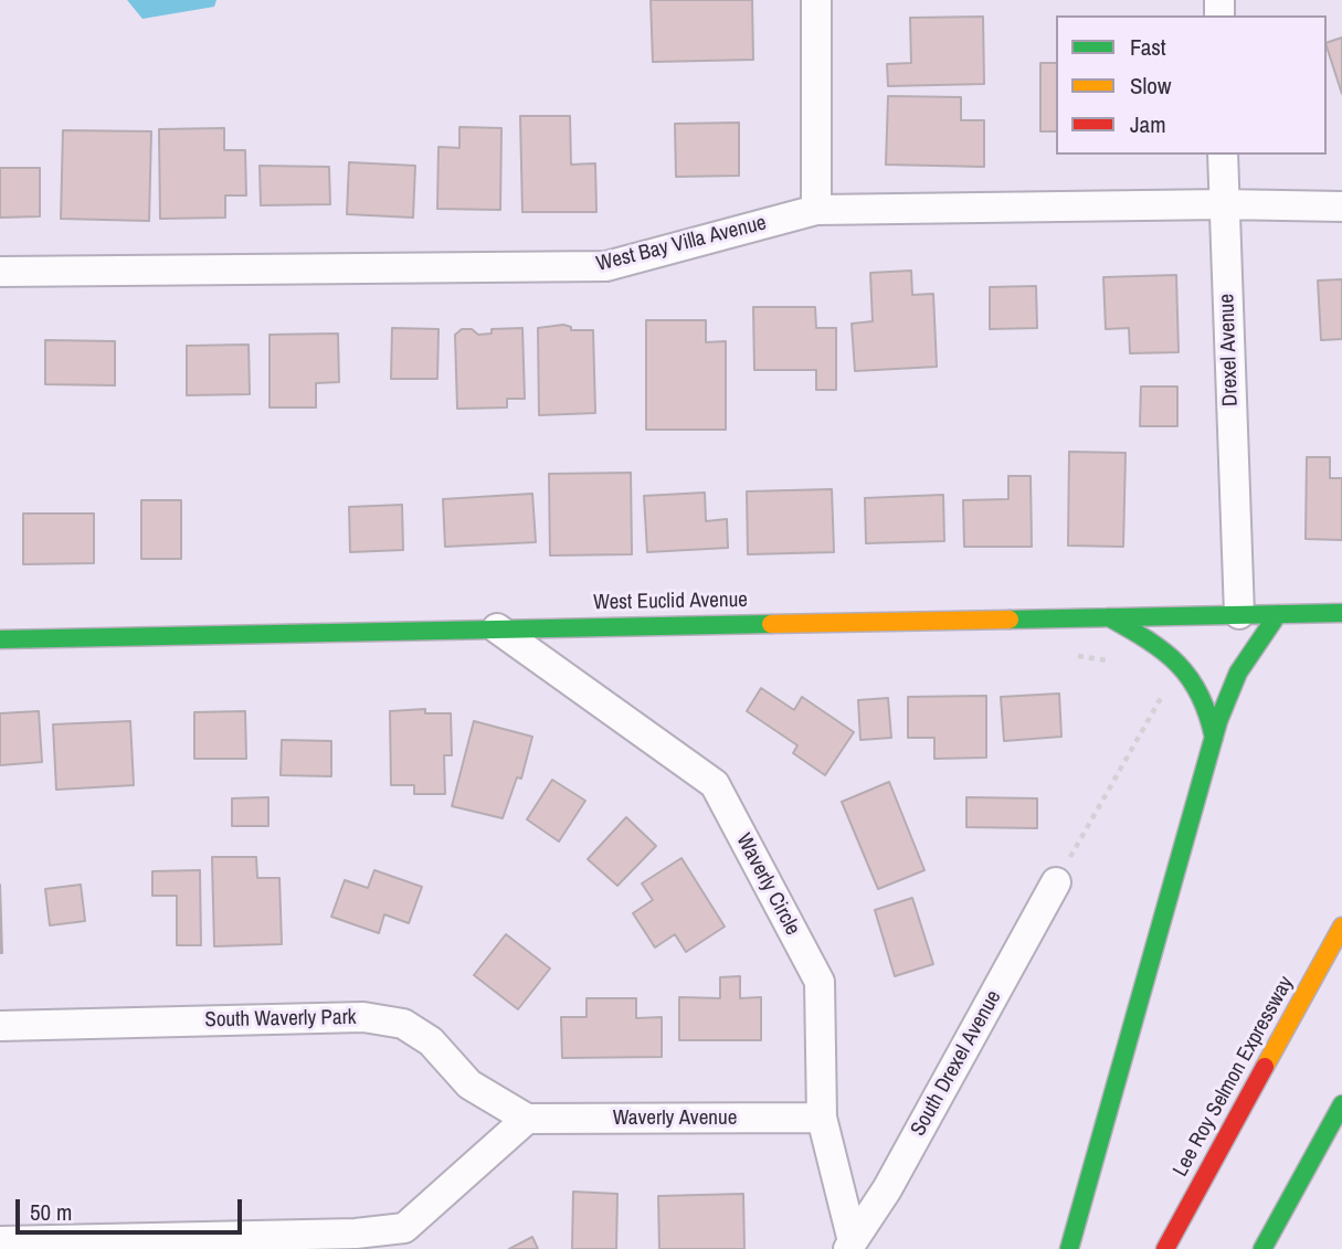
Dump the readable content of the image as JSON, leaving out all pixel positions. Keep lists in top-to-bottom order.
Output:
{
  "streets": {
    "main road": ["West Euclid Avenue", "Lee Roy Selmon Expressway"],
    "street": [
      "West Bay Villa Avenue",
      "Drexel Avenue",
      "Waverly Circle",
      "South Waverly Park",
      "South Drexel Avenue",
      "Waverly Avenue"
    ]
  },
  "crossings": [
    ["West Bay Villa Avenue", "Drexel Avenue"],
    ["Drexel Avenue", "West Euclid Avenue"],
    ["West Euclid Avenue", "Waverly Circle"],
    ["Waverly Circle", "South Drexel Avenue"],
    ["Waverly Circle", "Waverly Avenue"],
    ["South Waverly Park", "Waverly Avenue"]
  ],
  "legend": ["Fast", "Slow", "Jam"],
  "scale_bar": "50 m"
}
